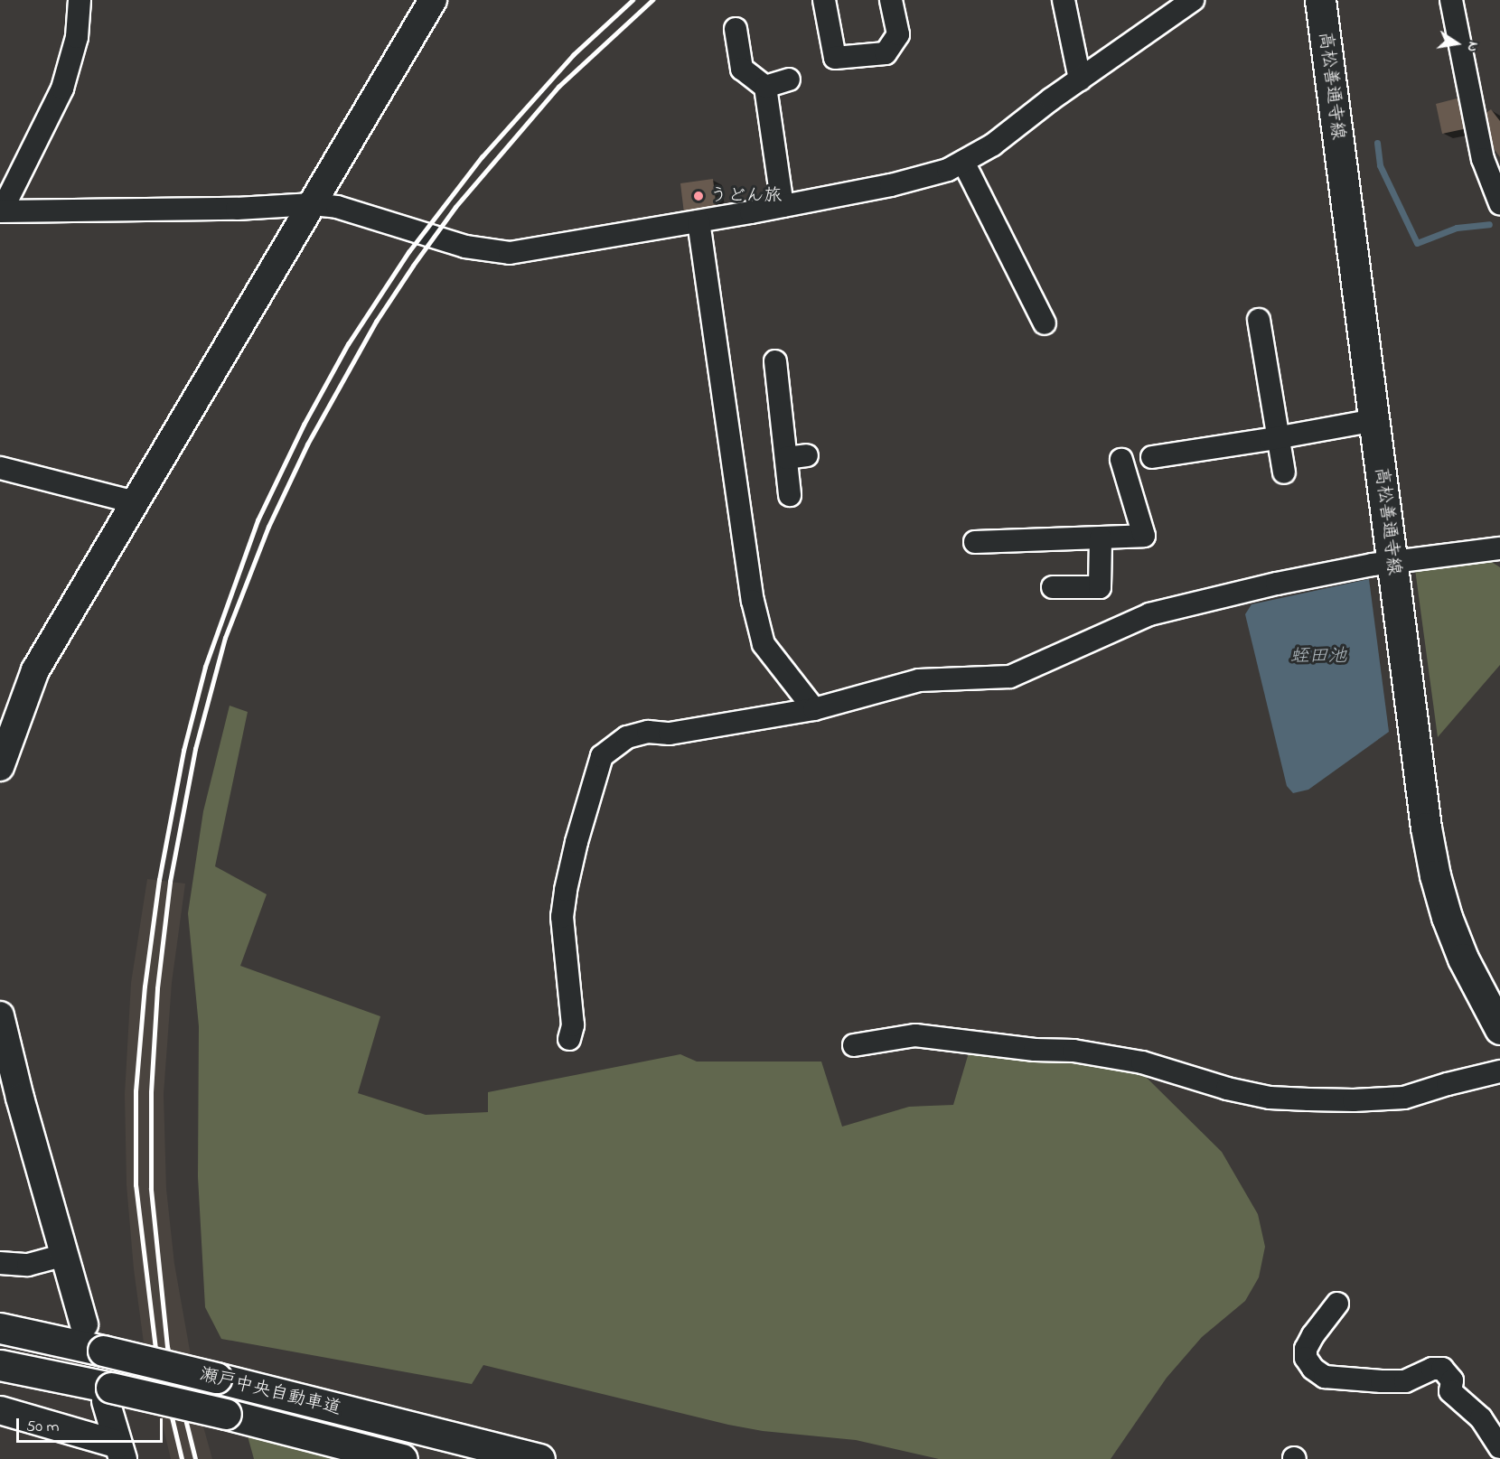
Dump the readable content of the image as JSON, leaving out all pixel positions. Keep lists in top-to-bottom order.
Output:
{
  "streets": {
    "main road": ["高松善通寺線", "瀬戸中央自動車道"]
  },
  "water": ["蛭田池"],
  "places": ["うどん旅"],
  "scale_bar": "50 m",
  "north": "right"
}
